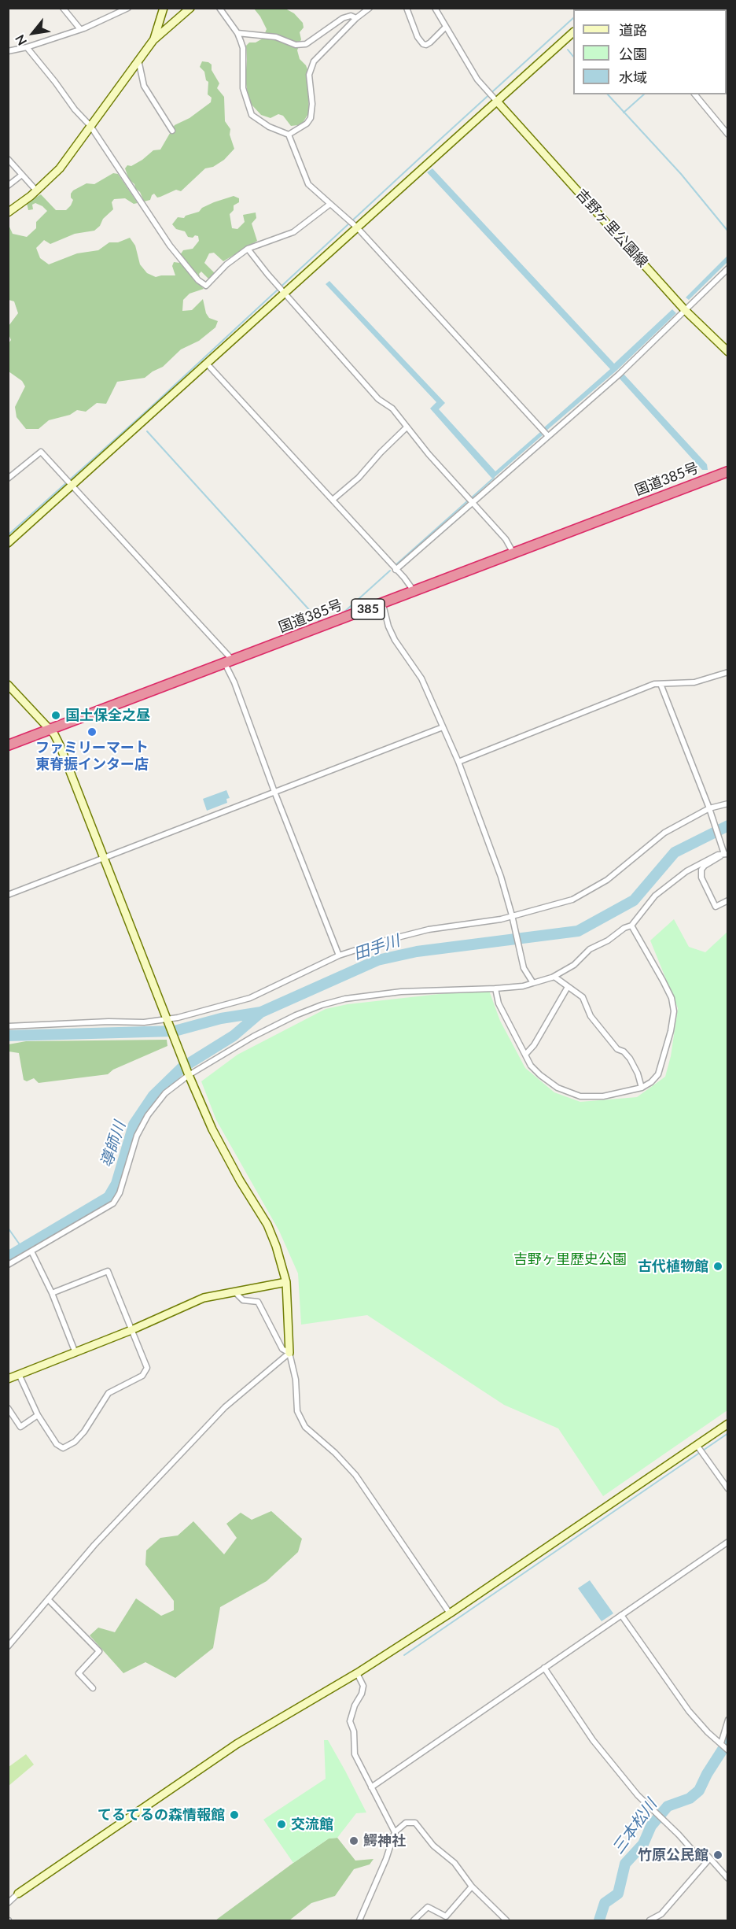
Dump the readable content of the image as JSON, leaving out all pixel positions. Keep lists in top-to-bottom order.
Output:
{
  "streets": {
    "highway": ["国道385号", "385"],
    "street": ["吉野ヶ里公園線"]
  },
  "water": ["田手川", "導師川", "三本松川"],
  "parks": ["吉野ヶ里歴史公園"],
  "places": [
    "国土保全之昼",
    "ファミリーマート 東脊振インター店",
    "古代植物館",
    "てるてるの森情報館",
    "交流館",
    "鰐神社",
    "竹原公民館"
  ],
  "legend": ["道路", "公園", "水域"],
  "north": "bottom left"
}
